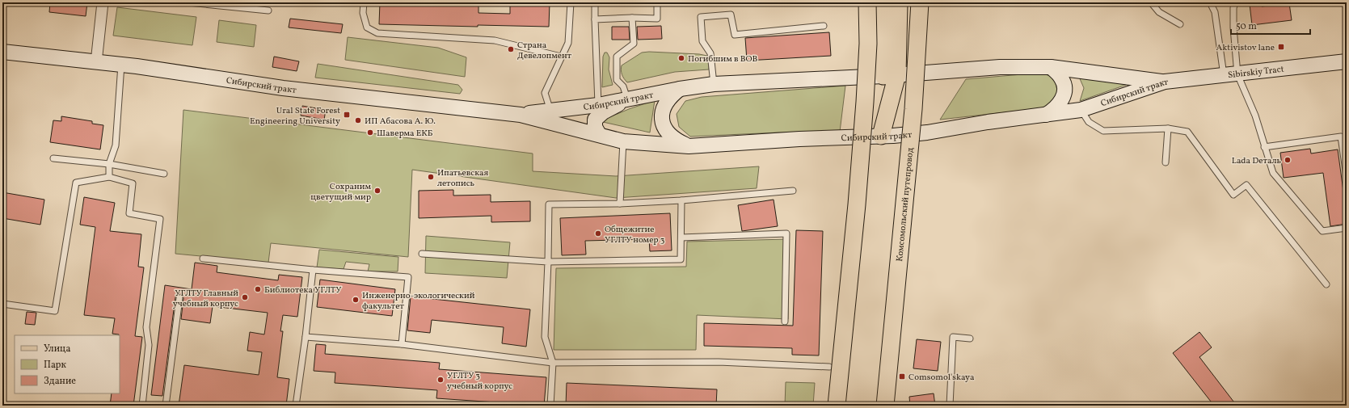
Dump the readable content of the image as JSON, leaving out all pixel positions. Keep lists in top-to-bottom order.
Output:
{
  "streets": {
    "main road": ["Sibirskiy Tract", "Сибирский тракт", "Комсомольский путепровод"]
  },
  "crossings": [
    ["Sibirskiy Tract", "Сибирский тракт"]
  ],
  "places": {
    "transit": ["Aktivistov lane", "Ural State Forest Engineering University", "Comsomol'skaya"],
    "other": [
      "Страна Девелопмент",
      "Погибшим в ВОВ",
      "ИП Абасова А. Ю.",
      "Шаверма ЕКБ",
      "Lada Dеталь",
      "Ипатьевская летопись",
      "Сохраним цветущий мир",
      "Общежитие УГЛТУ номер 3",
      "Библиотека УГЛТУ",
      "УГЛТУ Главный учебный корпус",
      "Инженерно-экологический факультет",
      "УГЛТУ 3 учебный корпус"
    ]
  },
  "legend": ["Улица", "Парк", "Здание"],
  "scale_bar": "50 m"
}
